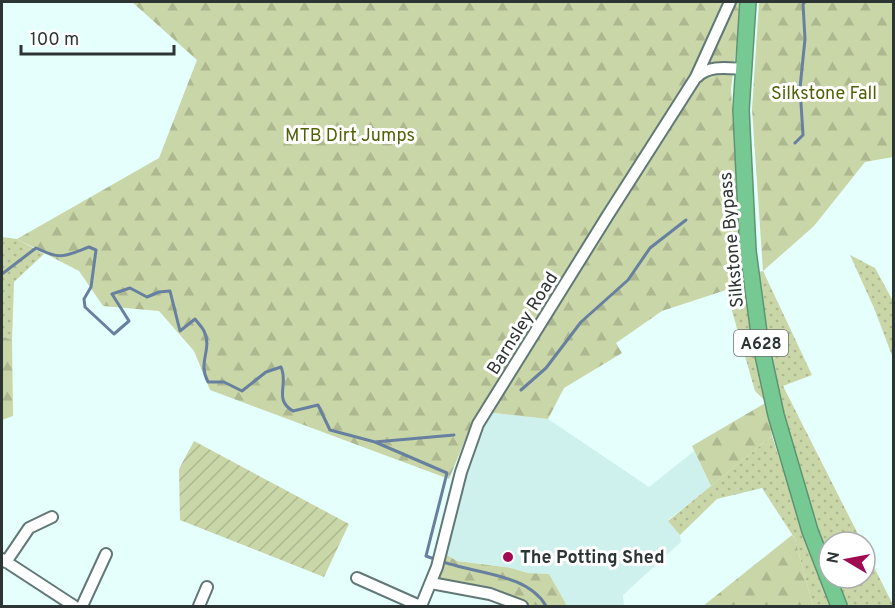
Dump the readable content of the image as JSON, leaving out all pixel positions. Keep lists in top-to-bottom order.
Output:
{
  "streets": {
    "highway": ["Silkstone Bypass", "A628"],
    "street": ["Barnsley Road"]
  },
  "parks": ["Silkstone Fall", "MTB Dirt Jumps"],
  "places": ["The Potting Shed"],
  "scale_bar": "100 m",
  "north": "left"
}
